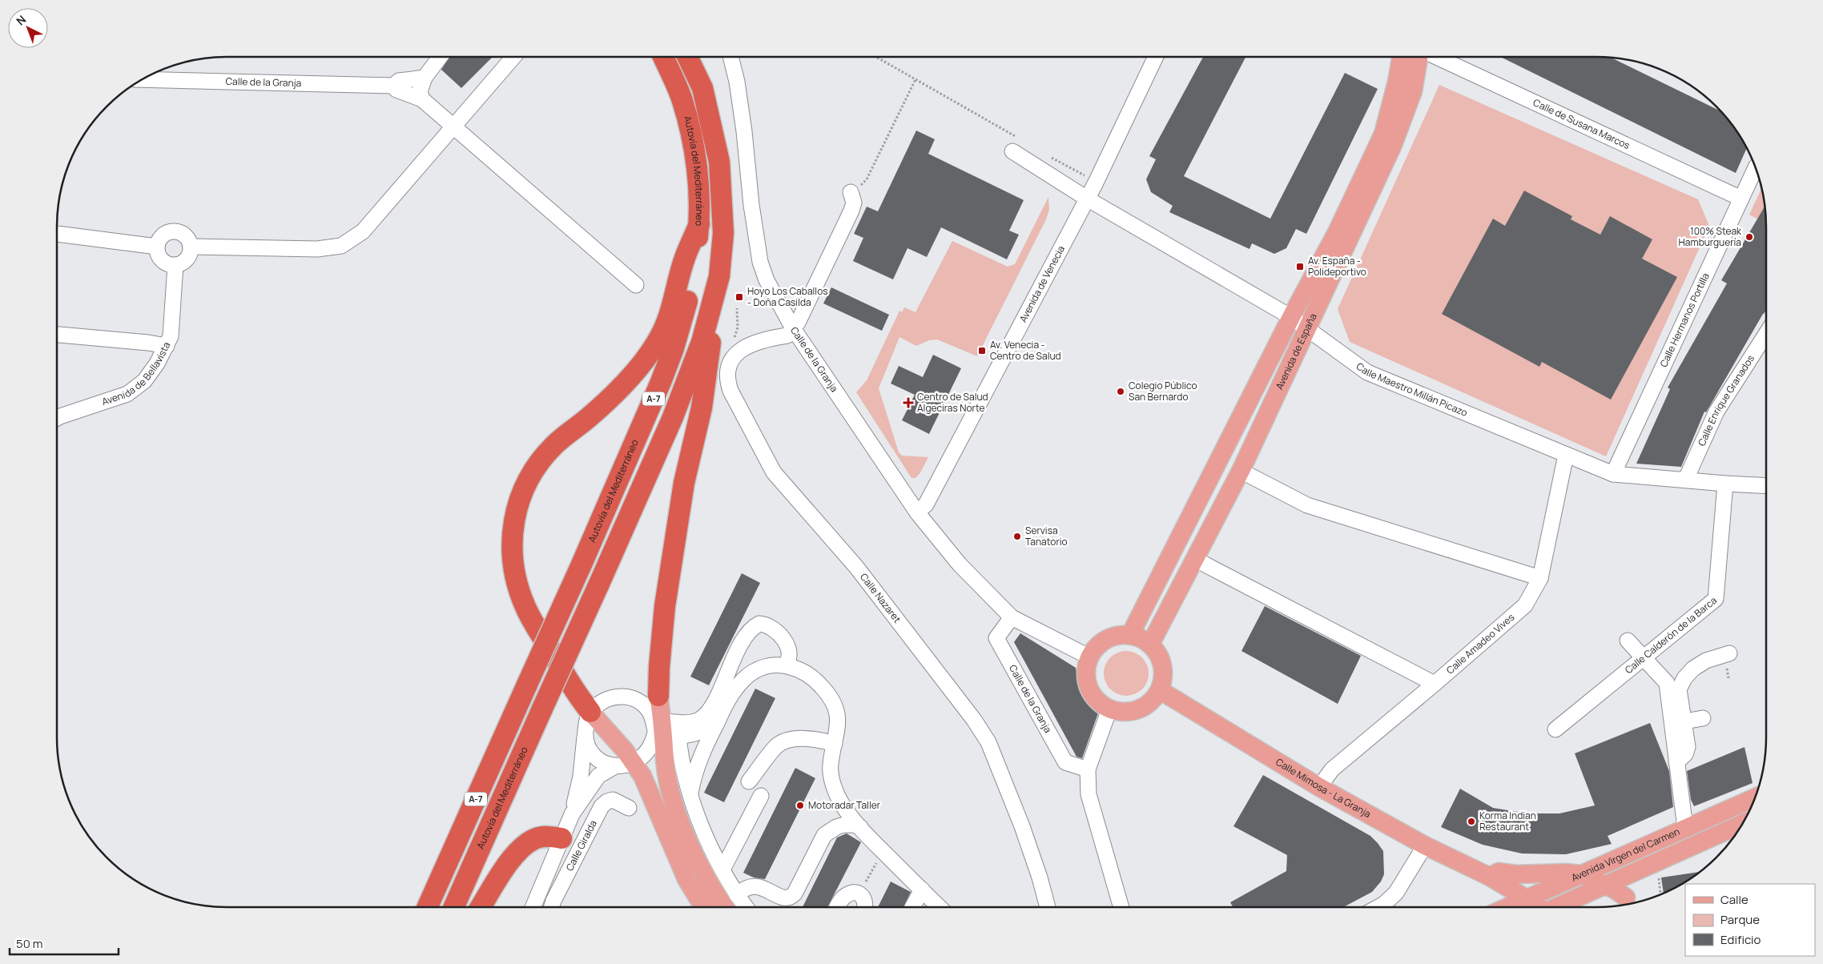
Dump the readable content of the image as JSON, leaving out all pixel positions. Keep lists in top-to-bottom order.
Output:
{
  "streets": {
    "highway": ["Autovía del Mediterráneo", "A-7"],
    "main road": ["Avenida de España", "Calle Mimosa - La Granja", "Avenida Virgen del Carmen"],
    "street": [
      "Calle de la Granja",
      "Calle de Susana Marcos",
      "Avenida de Venecia",
      "Calle Hermanos Portilla",
      "Avenida de Bellavista",
      "Calle Maestro Millán Picazo",
      "Calle Enrique Granados",
      "Calle Nazaret",
      "Calle Calderón de la Barca",
      "Calle Amadeo Vives",
      "Calle Giralda"
    ]
  },
  "crossings": [
    ["Calle de la Granja", "Avenida de Venecia"],
    ["Calle de la Granja", "Avenida de España"],
    ["Calle de la Granja", "Calle Mimosa - La Granja"],
    ["Calle de Susana Marcos", "Calle Hermanos Portilla"],
    ["Avenida de Venecia", "Calle Maestro Millán Picazo"],
    ["Calle Hermanos Portilla", "Calle Maestro Millán Picazo"],
    ["Avenida de España", "Calle Maestro Millán Picazo"],
    ["Avenida de España", "Calle Mimosa - La Granja"],
    ["Calle Maestro Millán Picazo", "Calle Enrique Granados"],
    ["Calle Maestro Millán Picazo", "Calle Calderón de la Barca"],
    ["Calle Maestro Millán Picazo", "Calle Amadeo Vives"],
    ["Calle Amadeo Vives", "Calle Mimosa - La Granja"],
    ["Calle Mimosa - La Granja", "Avenida Virgen del Carmen"]
  ],
  "places": {
    "other": [
      "100% Steak Hamburguería",
      "Colegio Público San Bernardo",
      "Servisa Tanatorio",
      "Motoradar Taller",
      "Korma Indian Restaurant"
    ],
    "transit": ["Av. España - Polideportivo", "Hoyo Los Caballos - Doña Casilda", "Av. Venecia - Centro de Salud"],
    "health": ["Centro de Salud Algeciras Norte"]
  },
  "legend": ["Calle", "Parque", "Edificio"],
  "scale_bar": "50 m",
  "north": "top left"
}
